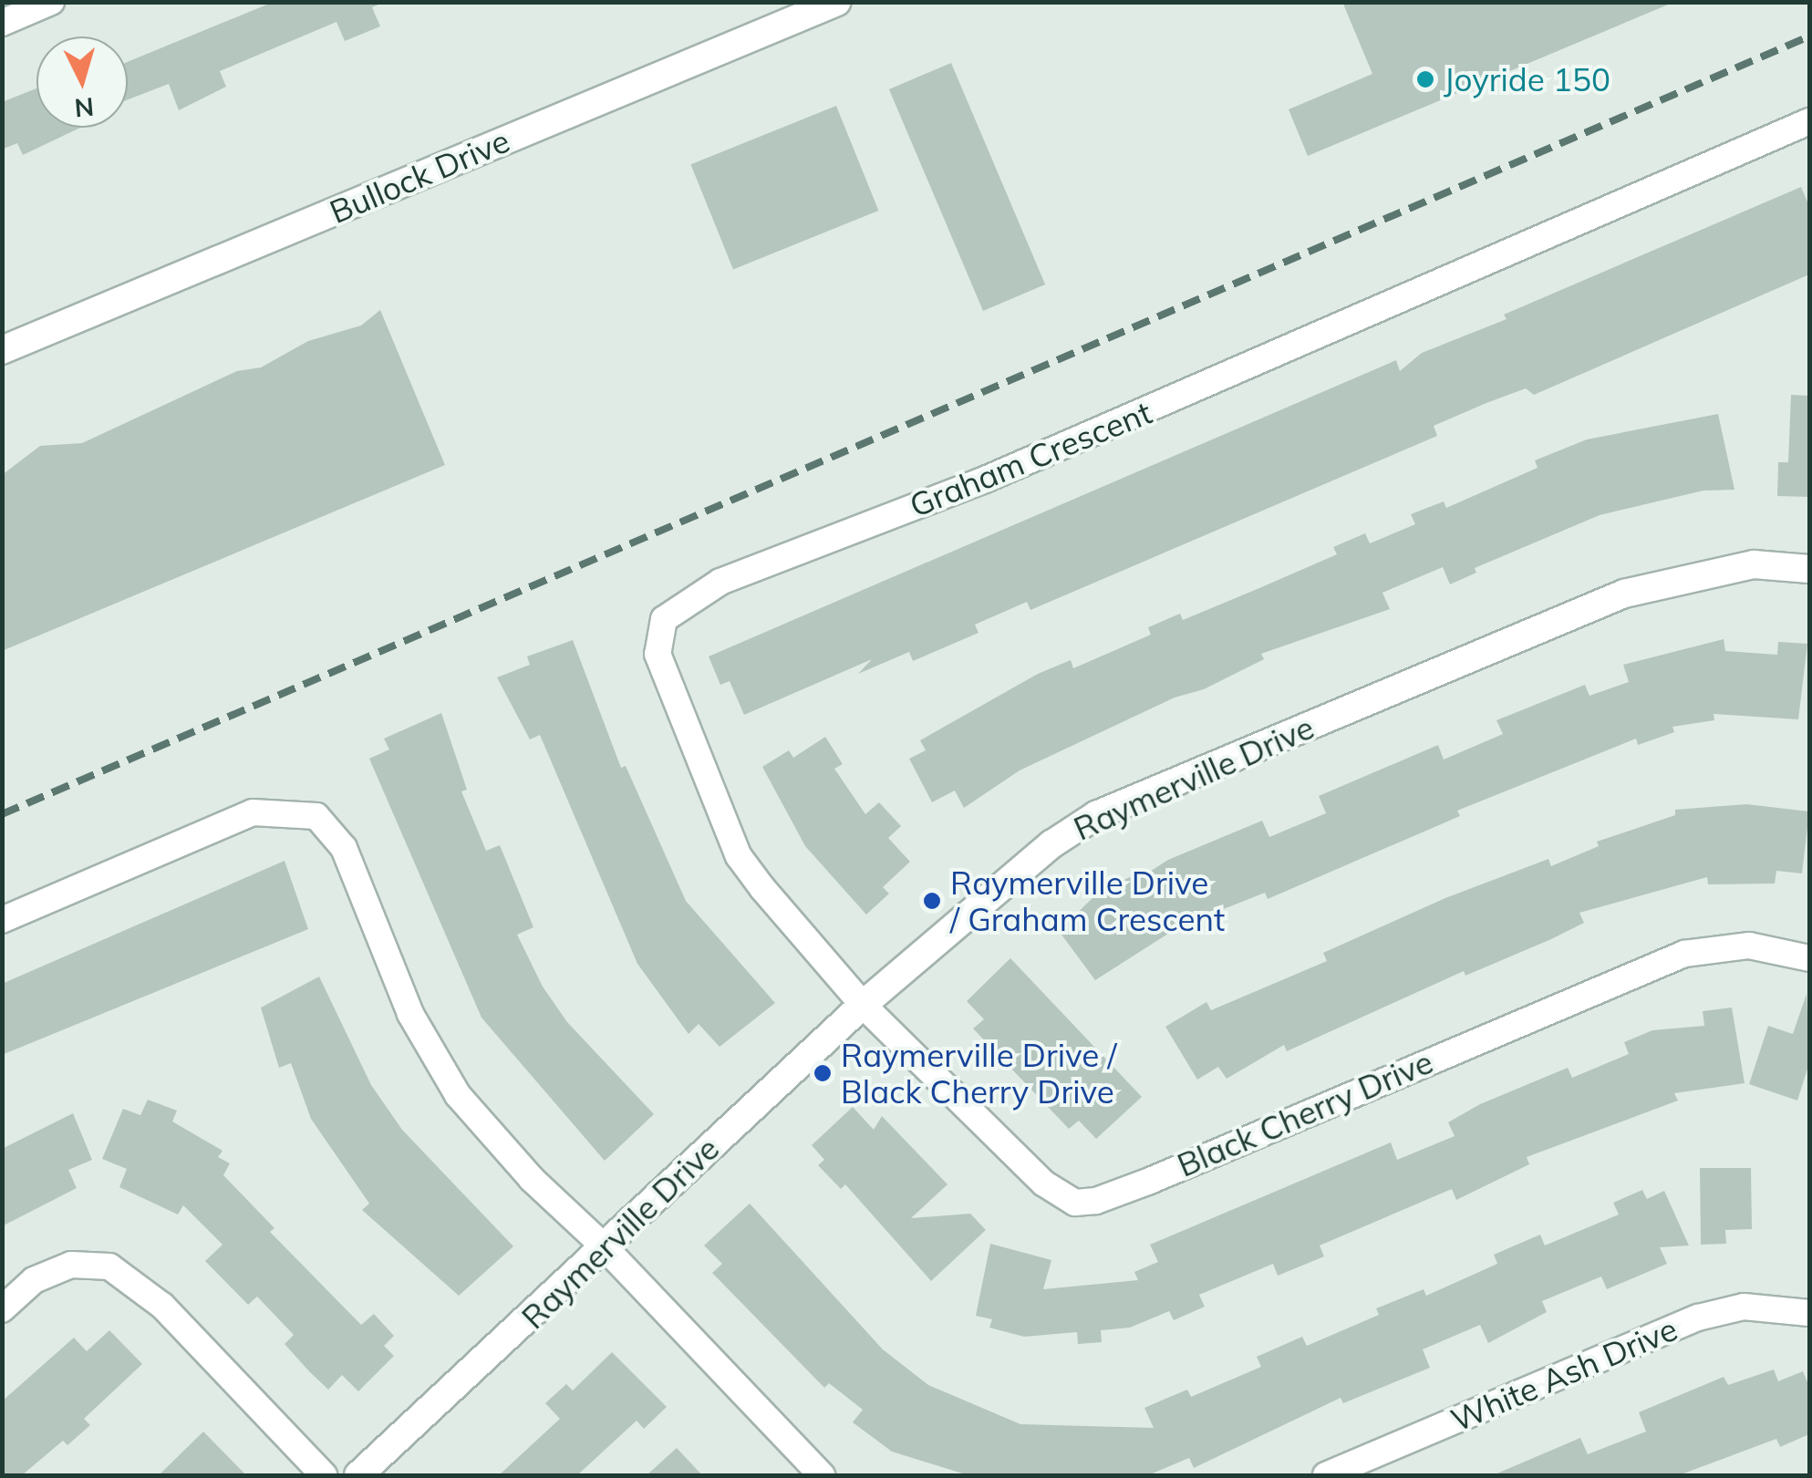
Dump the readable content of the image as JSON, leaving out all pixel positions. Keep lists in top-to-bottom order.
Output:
{
  "streets": {
    "street": [
      "Bullock Drive",
      "Graham Crescent",
      "Raymerville Drive",
      "Black Cherry Drive",
      "White Ash Drive"
    ]
  },
  "crossings": [
    ["Graham Crescent", "Raymerville Drive"],
    ["Graham Crescent", "Black Cherry Drive"],
    ["Raymerville Drive", "Black Cherry Drive"]
  ],
  "places": ["Joyride 150", "Raymerville Drive / Graham Crescent", "Raymerville Drive / Black Cherry Drive"],
  "north": "bottom"
}
